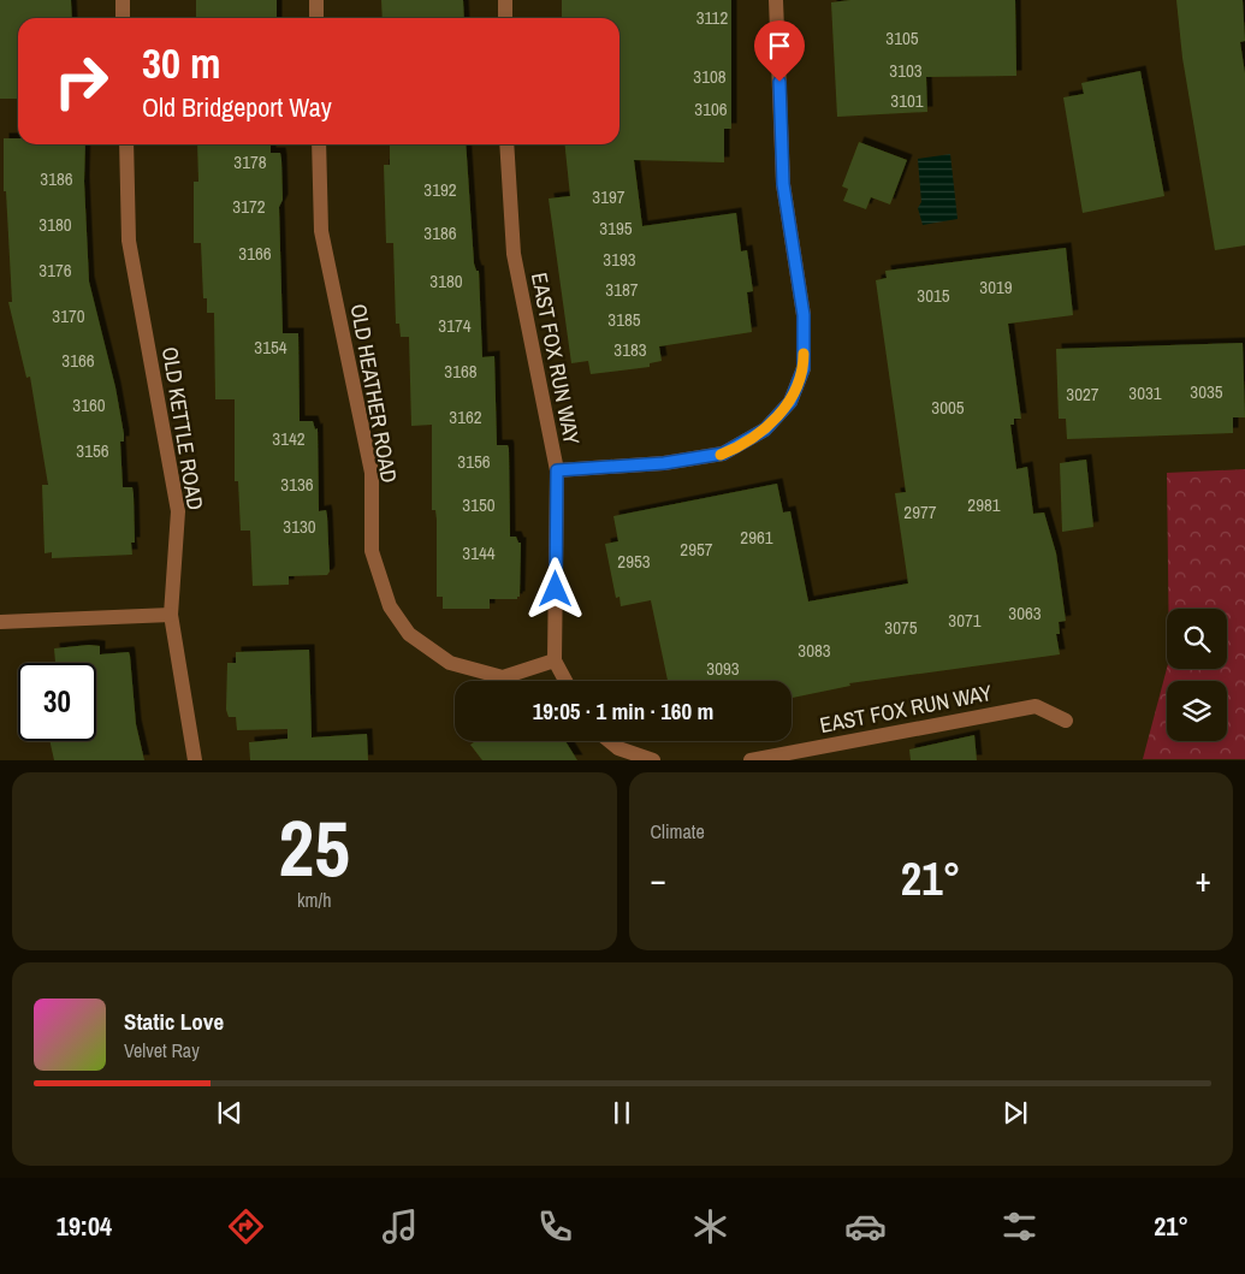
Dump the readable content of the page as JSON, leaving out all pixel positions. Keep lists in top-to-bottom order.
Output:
{
  "streets": {
    "street": ["EAST FOX RUN WAY", "OLD HEATHER ROAD", "OLD KETTLE ROAD"]
  },
  "crossings": [
    ["EAST FOX RUN WAY", "OLD HEATHER ROAD"]
  ],
  "house_numbers": [
    "3112",
    "3105",
    "3103",
    "3108",
    "3101",
    "3106",
    "3178",
    "3186",
    "3192",
    "3197",
    "3172",
    "3180",
    "3195",
    "3186",
    "3166",
    "3193",
    "3176",
    "3180",
    "3019",
    "3187",
    "3015",
    "3170",
    "3185",
    "3174",
    "3154",
    "3183",
    "3166",
    "3168",
    "3035",
    "3031",
    "3027",
    "3160",
    "3005",
    "3162",
    "3142",
    "3156",
    "3156",
    "3136",
    "3150",
    "2981",
    "2977",
    "3130",
    "2961",
    "2957",
    "3144",
    "2953",
    "3063",
    "3071",
    "3075",
    "3083",
    "3093"
  ],
  "page": {
    "turn": ["30 m", "Old Bridgeport Way"],
    "limit": "30",
    "trip": "19:05 · 1 min · 160 m",
    "tile": [
      ["25", "km/h"],
      "Climate"
    ],
    "heat": ["−", "21°", "+"],
    "song": ["Static Love", "Velvet Ray"],
    "tabs": ["19:04", "21°"]
  }
}
